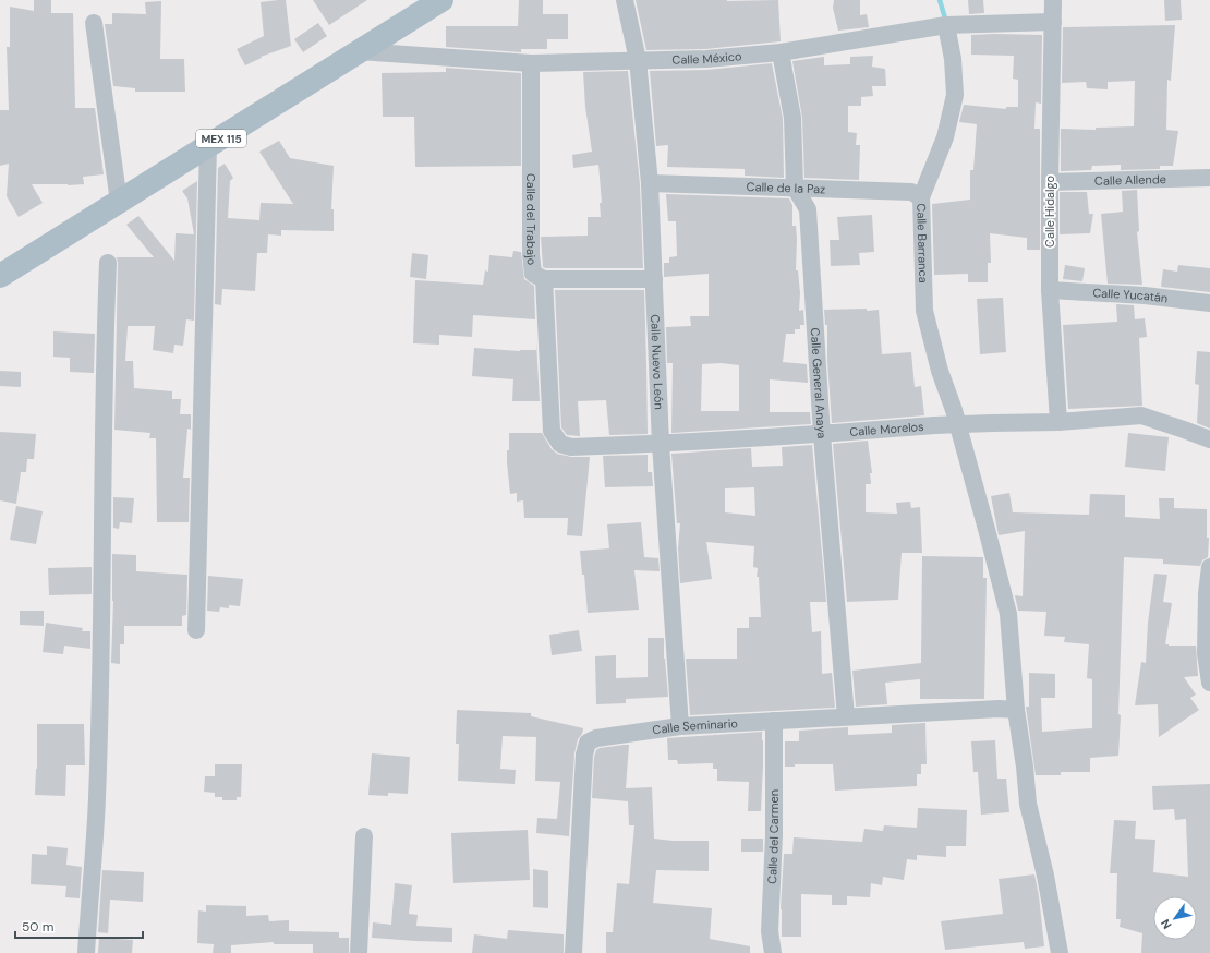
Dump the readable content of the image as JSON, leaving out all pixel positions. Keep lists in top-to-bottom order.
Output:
{
  "streets": {
    "main road": ["MEX 115"],
    "street": [
      "Calle México",
      "Calle Allende",
      "Calle de la Paz",
      "Calle Hidalgo",
      "Calle del Trabajo",
      "Calle Barranca",
      "Calle Yucatán",
      "Calle Nuevo León",
      "Calle General Anaya",
      "Calle Morelos",
      "Calle Seminario",
      "Calle del Carmen"
    ]
  },
  "crossings": [
    ["Calle México", "MEX 115"],
    ["Calle México", "Calle Hidalgo"],
    ["Calle México", "Calle del Trabajo"],
    ["Calle México", "Calle Barranca"],
    ["Calle México", "Calle Nuevo León"],
    ["Calle México", "Calle General Anaya"],
    ["Calle Allende", "Calle Hidalgo"],
    ["Calle de la Paz", "Calle Barranca"],
    ["Calle de la Paz", "Calle Nuevo León"],
    ["Calle de la Paz", "Calle General Anaya"],
    ["Calle Hidalgo", "Calle Yucatán"],
    ["Calle Hidalgo", "Calle Morelos"],
    ["Calle del Trabajo", "Calle Morelos"],
    ["Calle Barranca", "Calle Seminario"],
    ["Calle Nuevo León", "Calle Morelos"],
    ["Calle Nuevo León", "Calle Seminario"],
    ["Calle General Anaya", "Calle Morelos"],
    ["Calle General Anaya", "Calle Seminario"],
    ["Calle Seminario", "Calle del Carmen"]
  ],
  "scale_bar": "50 m",
  "north": "bottom left"
}
